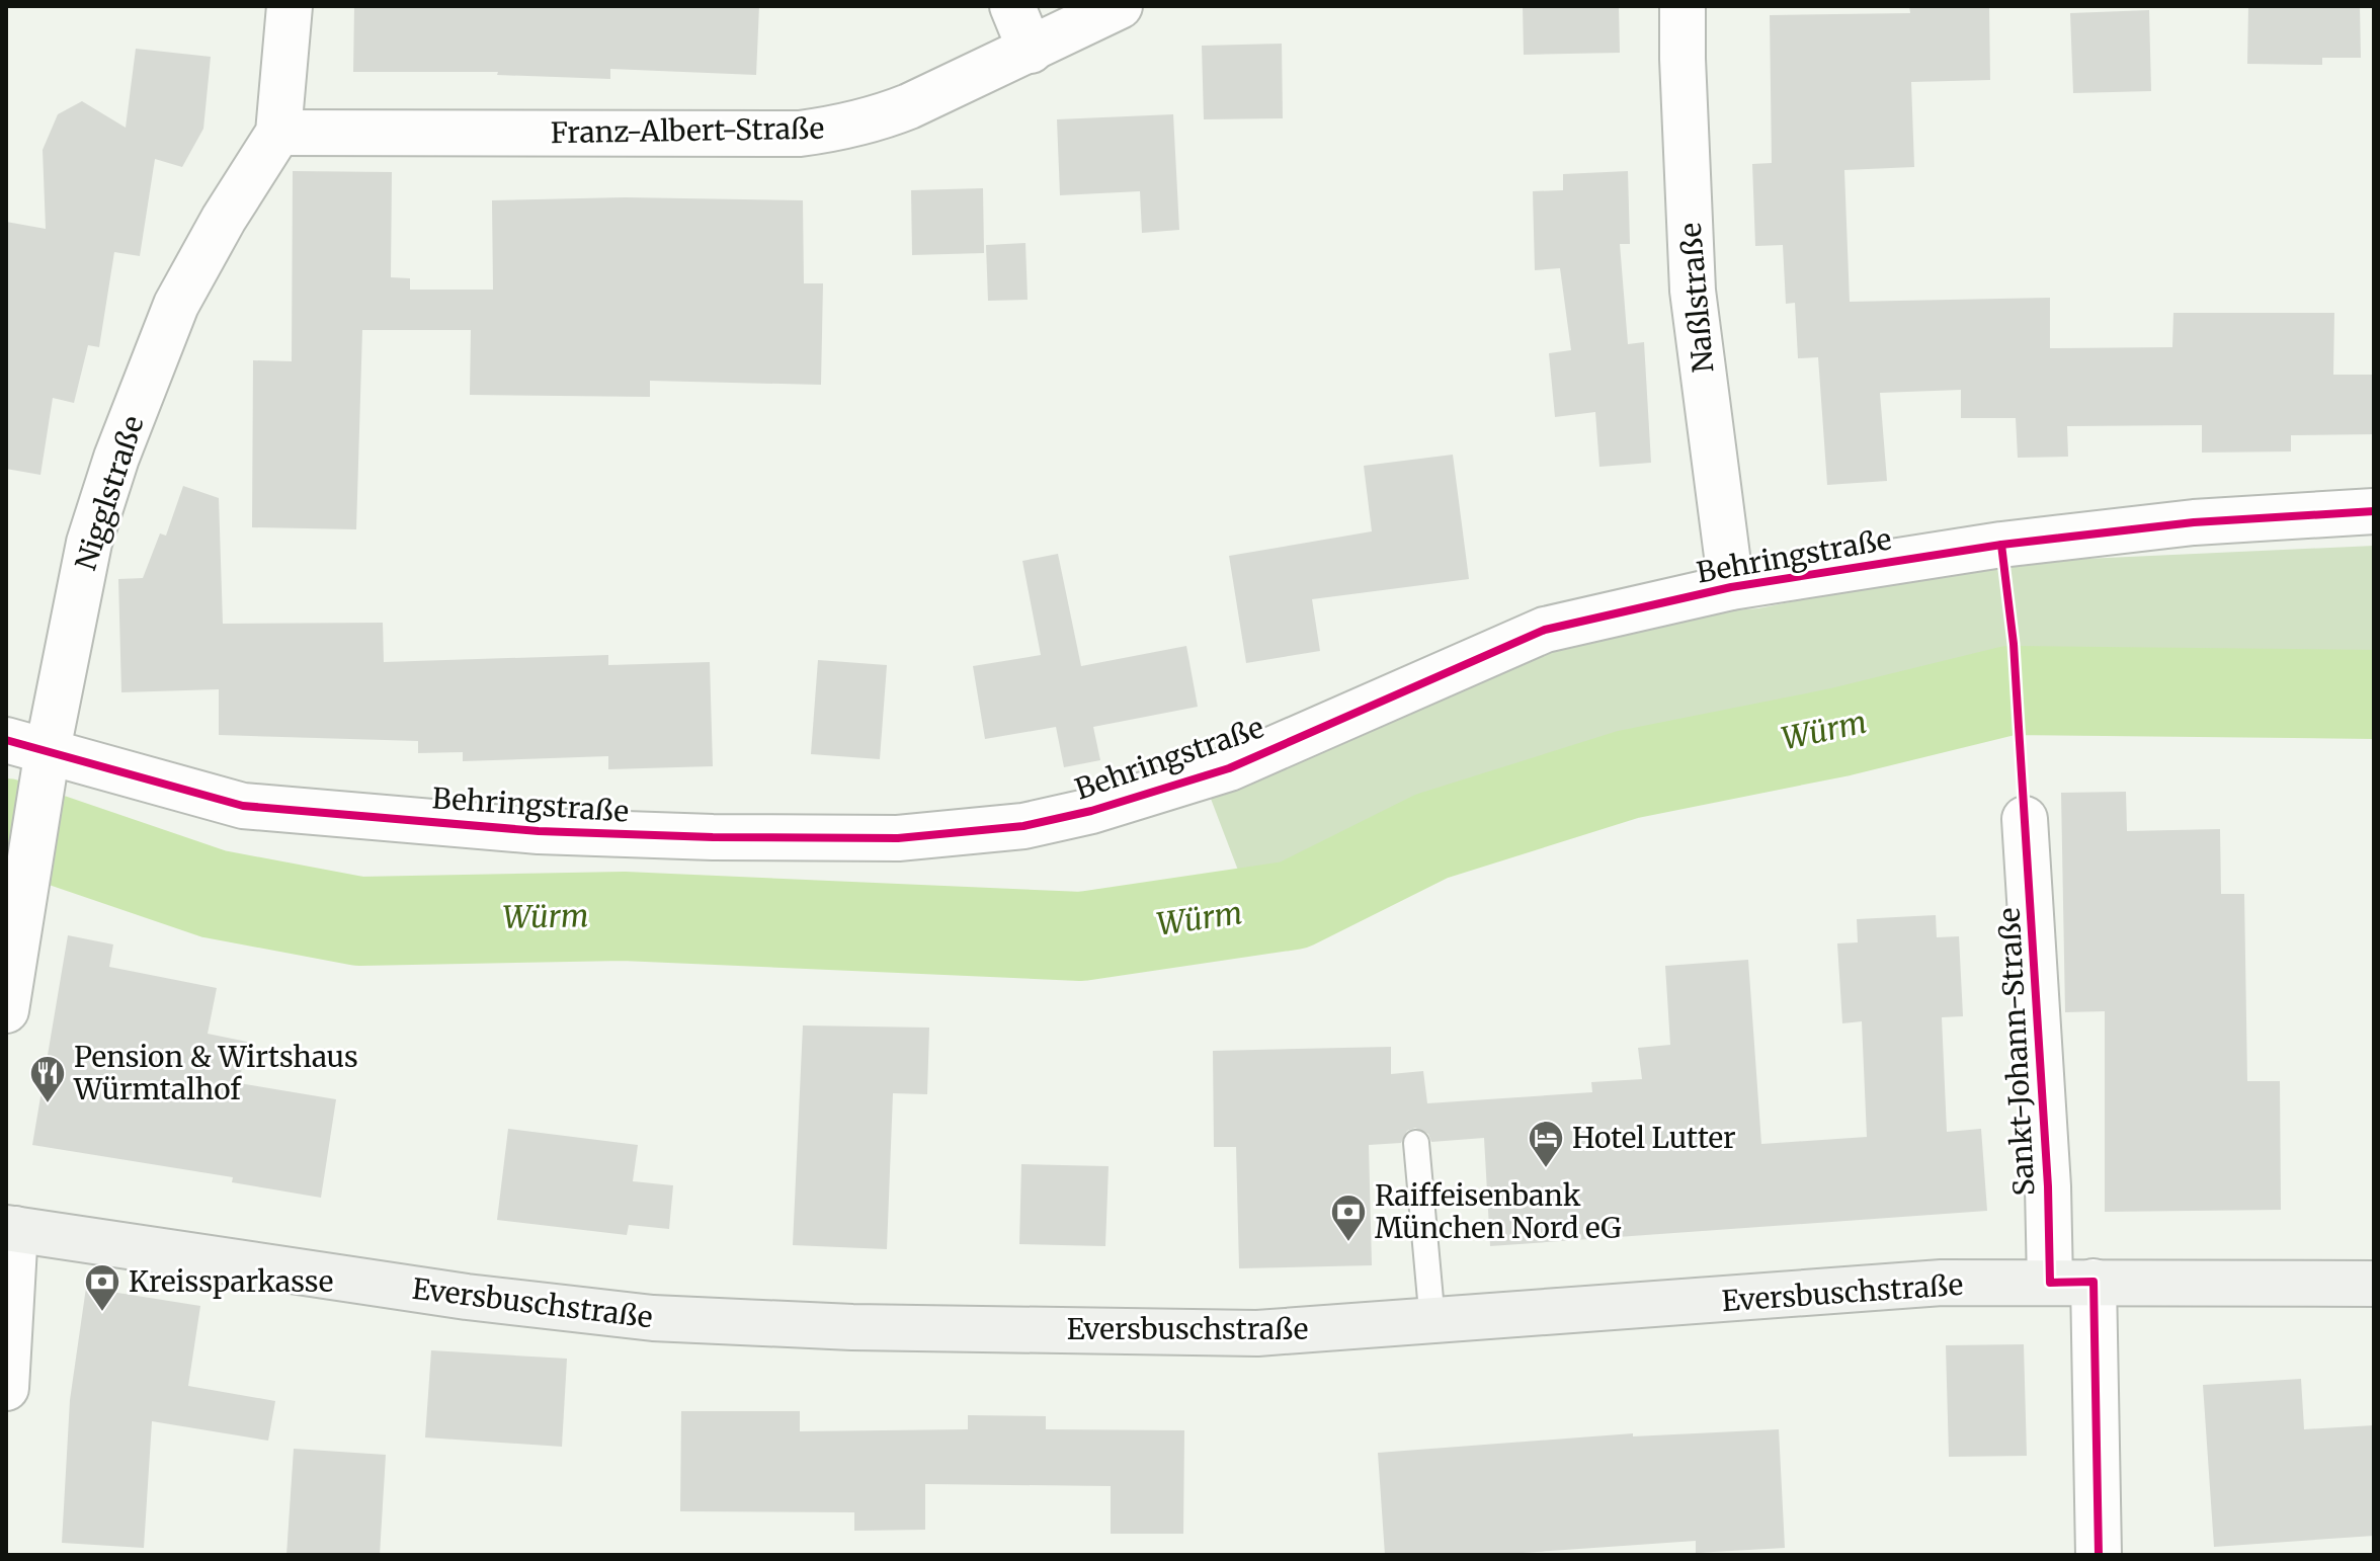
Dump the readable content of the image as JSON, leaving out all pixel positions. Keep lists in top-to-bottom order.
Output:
{
  "streets": {
    "main road": ["Eversbuschstraße"],
    "street": [
      "Franz-Albert-Straße",
      "Naßlstraße",
      "Nigglstraße",
      "Behringstraße",
      "Sankt-Johann-Straße"
    ]
  },
  "crossings": [
    ["Franz-Albert-Straße", "Nigglstraße"],
    ["Naßlstraße", "Behringstraße"],
    ["Nigglstraße", "Behringstraße"],
    ["Sankt-Johann-Straße", "Eversbuschstraße"]
  ],
  "water": ["Würm"],
  "places": {
    "restaurant": ["Pension & Wirtshaus Würmtalhof"],
    "hotel": ["Hotel Lutter"],
    "bank": ["Raiffeisenbank München Nord eG", "Kreissparkasse"]
  }
}
